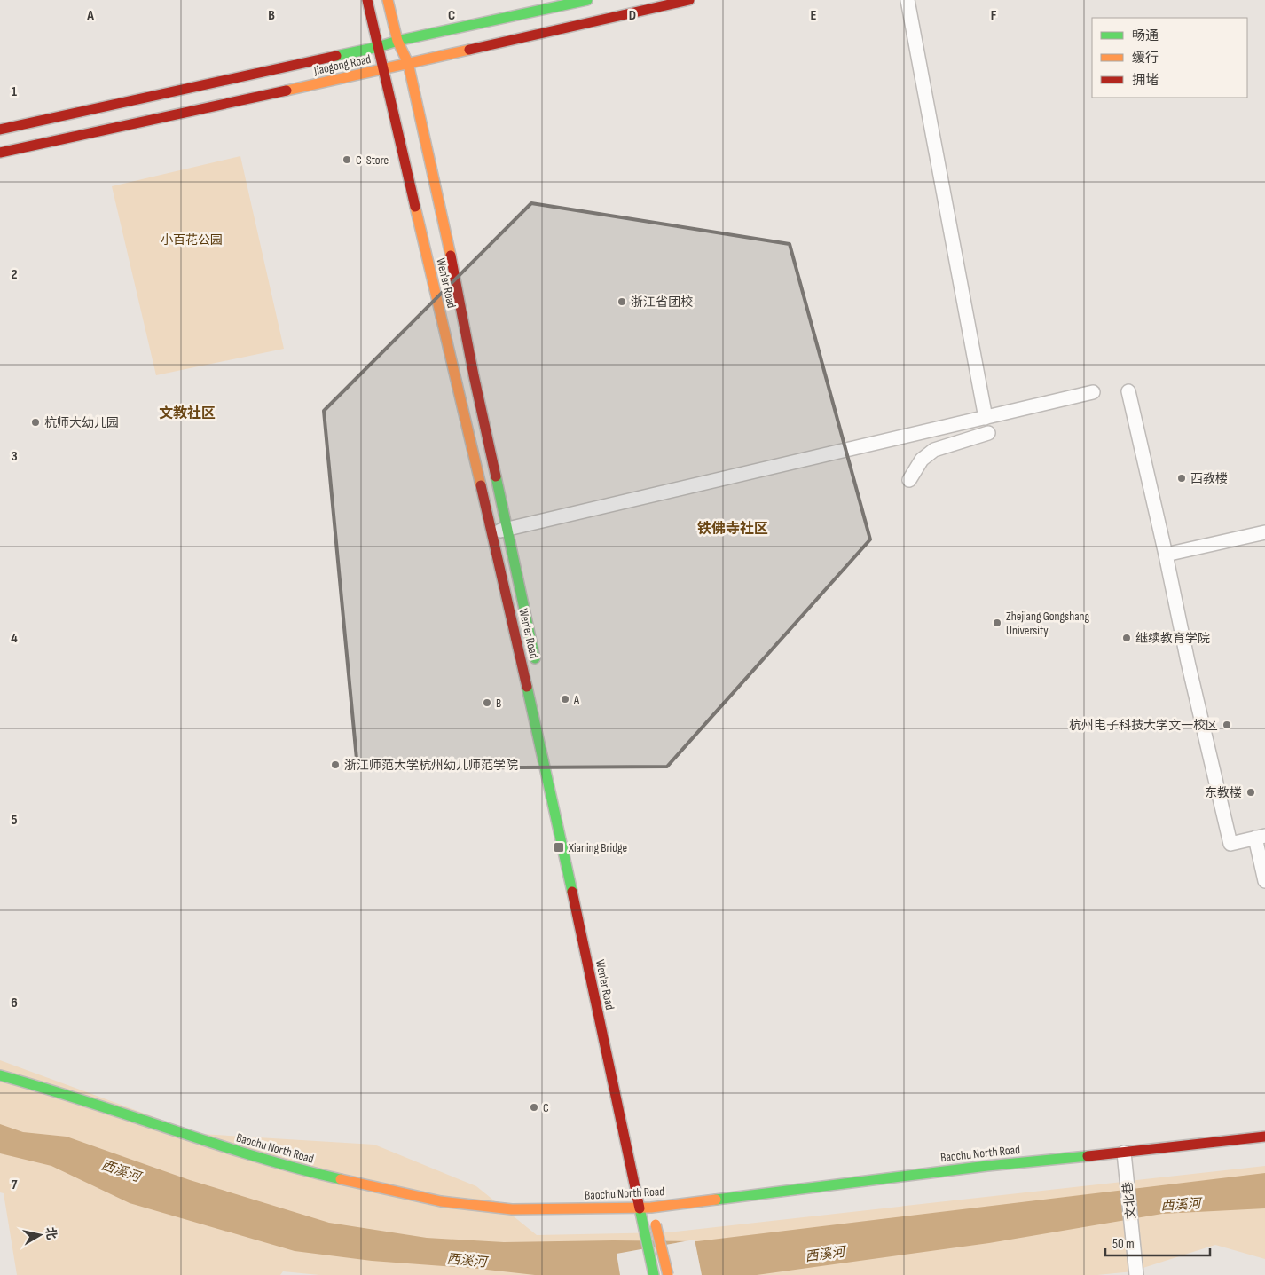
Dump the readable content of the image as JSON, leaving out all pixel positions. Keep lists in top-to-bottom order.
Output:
{
  "streets": {
    "main road": ["Jiaogong Road", "Wen'er Road", "Baochu North Road"],
    "street": ["文北巷"]
  },
  "crossings": [
    ["Jiaogong Road", "Wen'er Road"],
    ["Wen'er Road", "Baochu North Road"],
    ["Baochu North Road", "文北巷"]
  ],
  "districts": ["文教社区", "铁佛寺社区"],
  "water": ["西溪河"],
  "parks": ["小百花公园"],
  "places": {
    "other": [
      "C-Store",
      "浙江省团校",
      "杭师大幼儿园",
      "西教楼",
      "Zhejiang Gongshang University",
      "继续教育学院",
      "A",
      "B",
      "杭州电子科技大学文一校区",
      "浙江师范大学杭州幼儿师范学院",
      "东教楼",
      "C"
    ],
    "transit": ["Xianing Bridge"]
  },
  "legend": ["畅通", "缓行", "拥堵"],
  "scale_bar": "50 m",
  "north": "right",
  "grid": {
    "columns": [
      "A",
      "B",
      "C",
      "D",
      "E",
      "F"
    ],
    "rows": [
      "1",
      "2",
      "3",
      "4",
      "5",
      "6",
      "7"
    ]
  }
}
